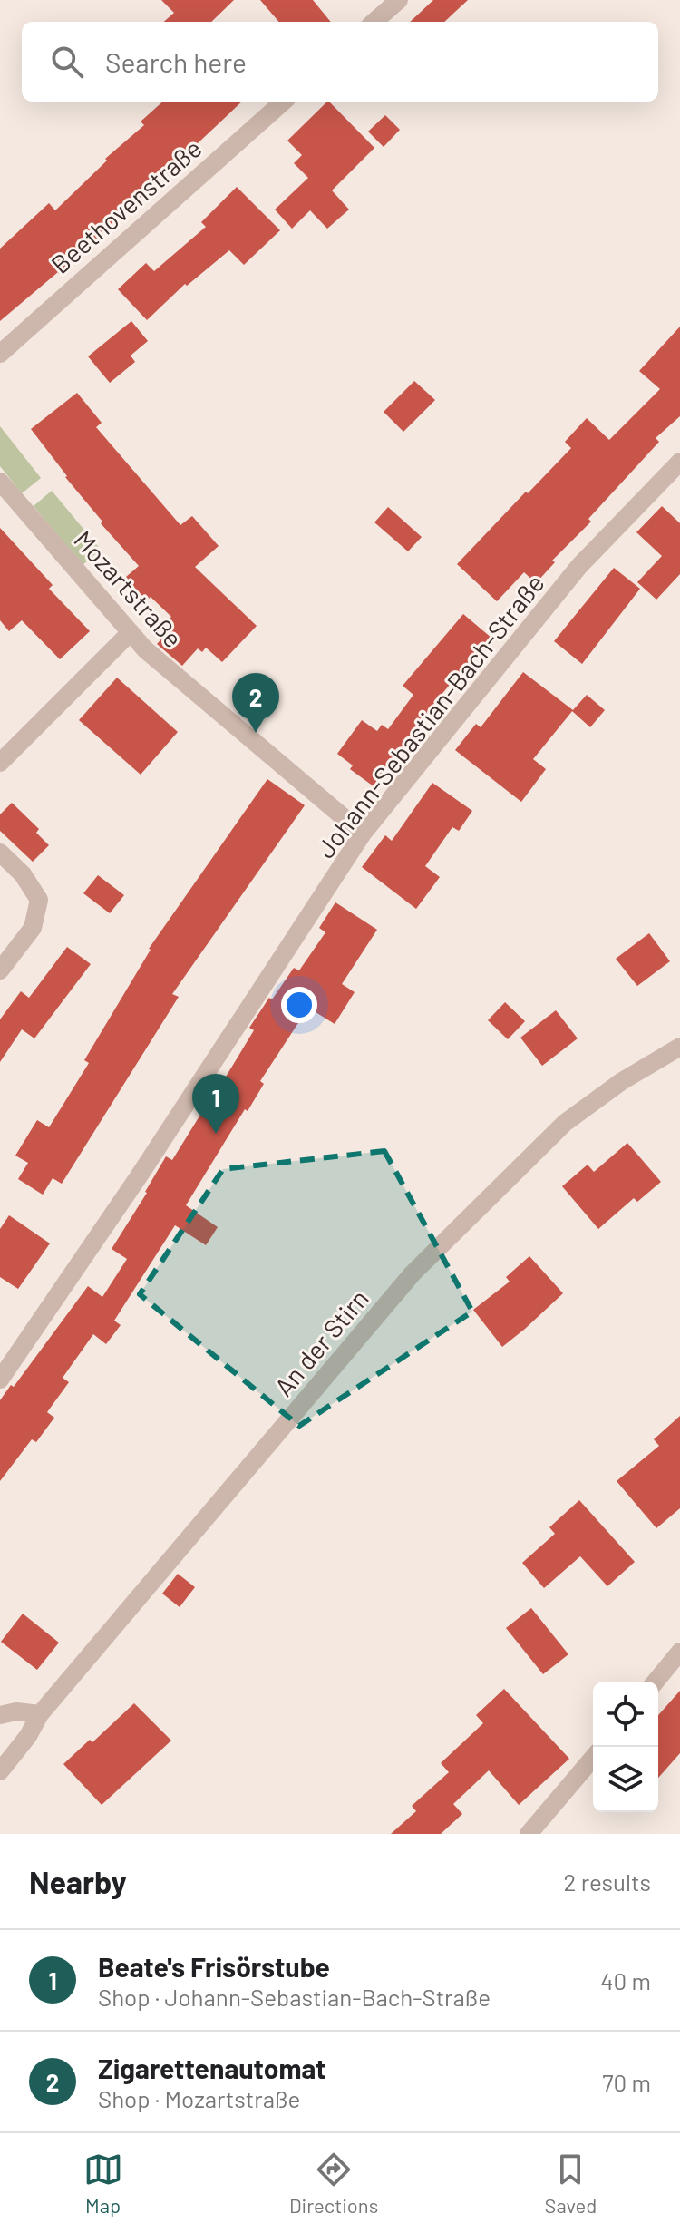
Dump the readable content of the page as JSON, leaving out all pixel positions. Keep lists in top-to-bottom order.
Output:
{
  "streets": {
    "street": [
      "Beethovenstraße",
      "Mozartstraße",
      "Johann-Sebastian-Bach-Straße",
      "An der Stirn"
    ]
  },
  "crossings": [
    ["Mozartstraße", "Johann-Sebastian-Bach-Straße"]
  ],
  "page": {
    "search": "Search here",
    "pins": ["2", "1"],
    "heading": ["Nearby", "2 results"],
    "list": [
      {
        "mark": "1",
        "name": "Beate's Frisörstube",
        "note": "Shop · Johann-Sebastian-Bach-Straße",
        "value": "40 m"
      },
      {
        "mark": "2",
        "name": "Zigarettenautomat",
        "note": "Shop · Mozartstraße",
        "value": "70 m"
      }
    ],
    "nav": ["Map", "Directions", "Saved"]
  }
}
